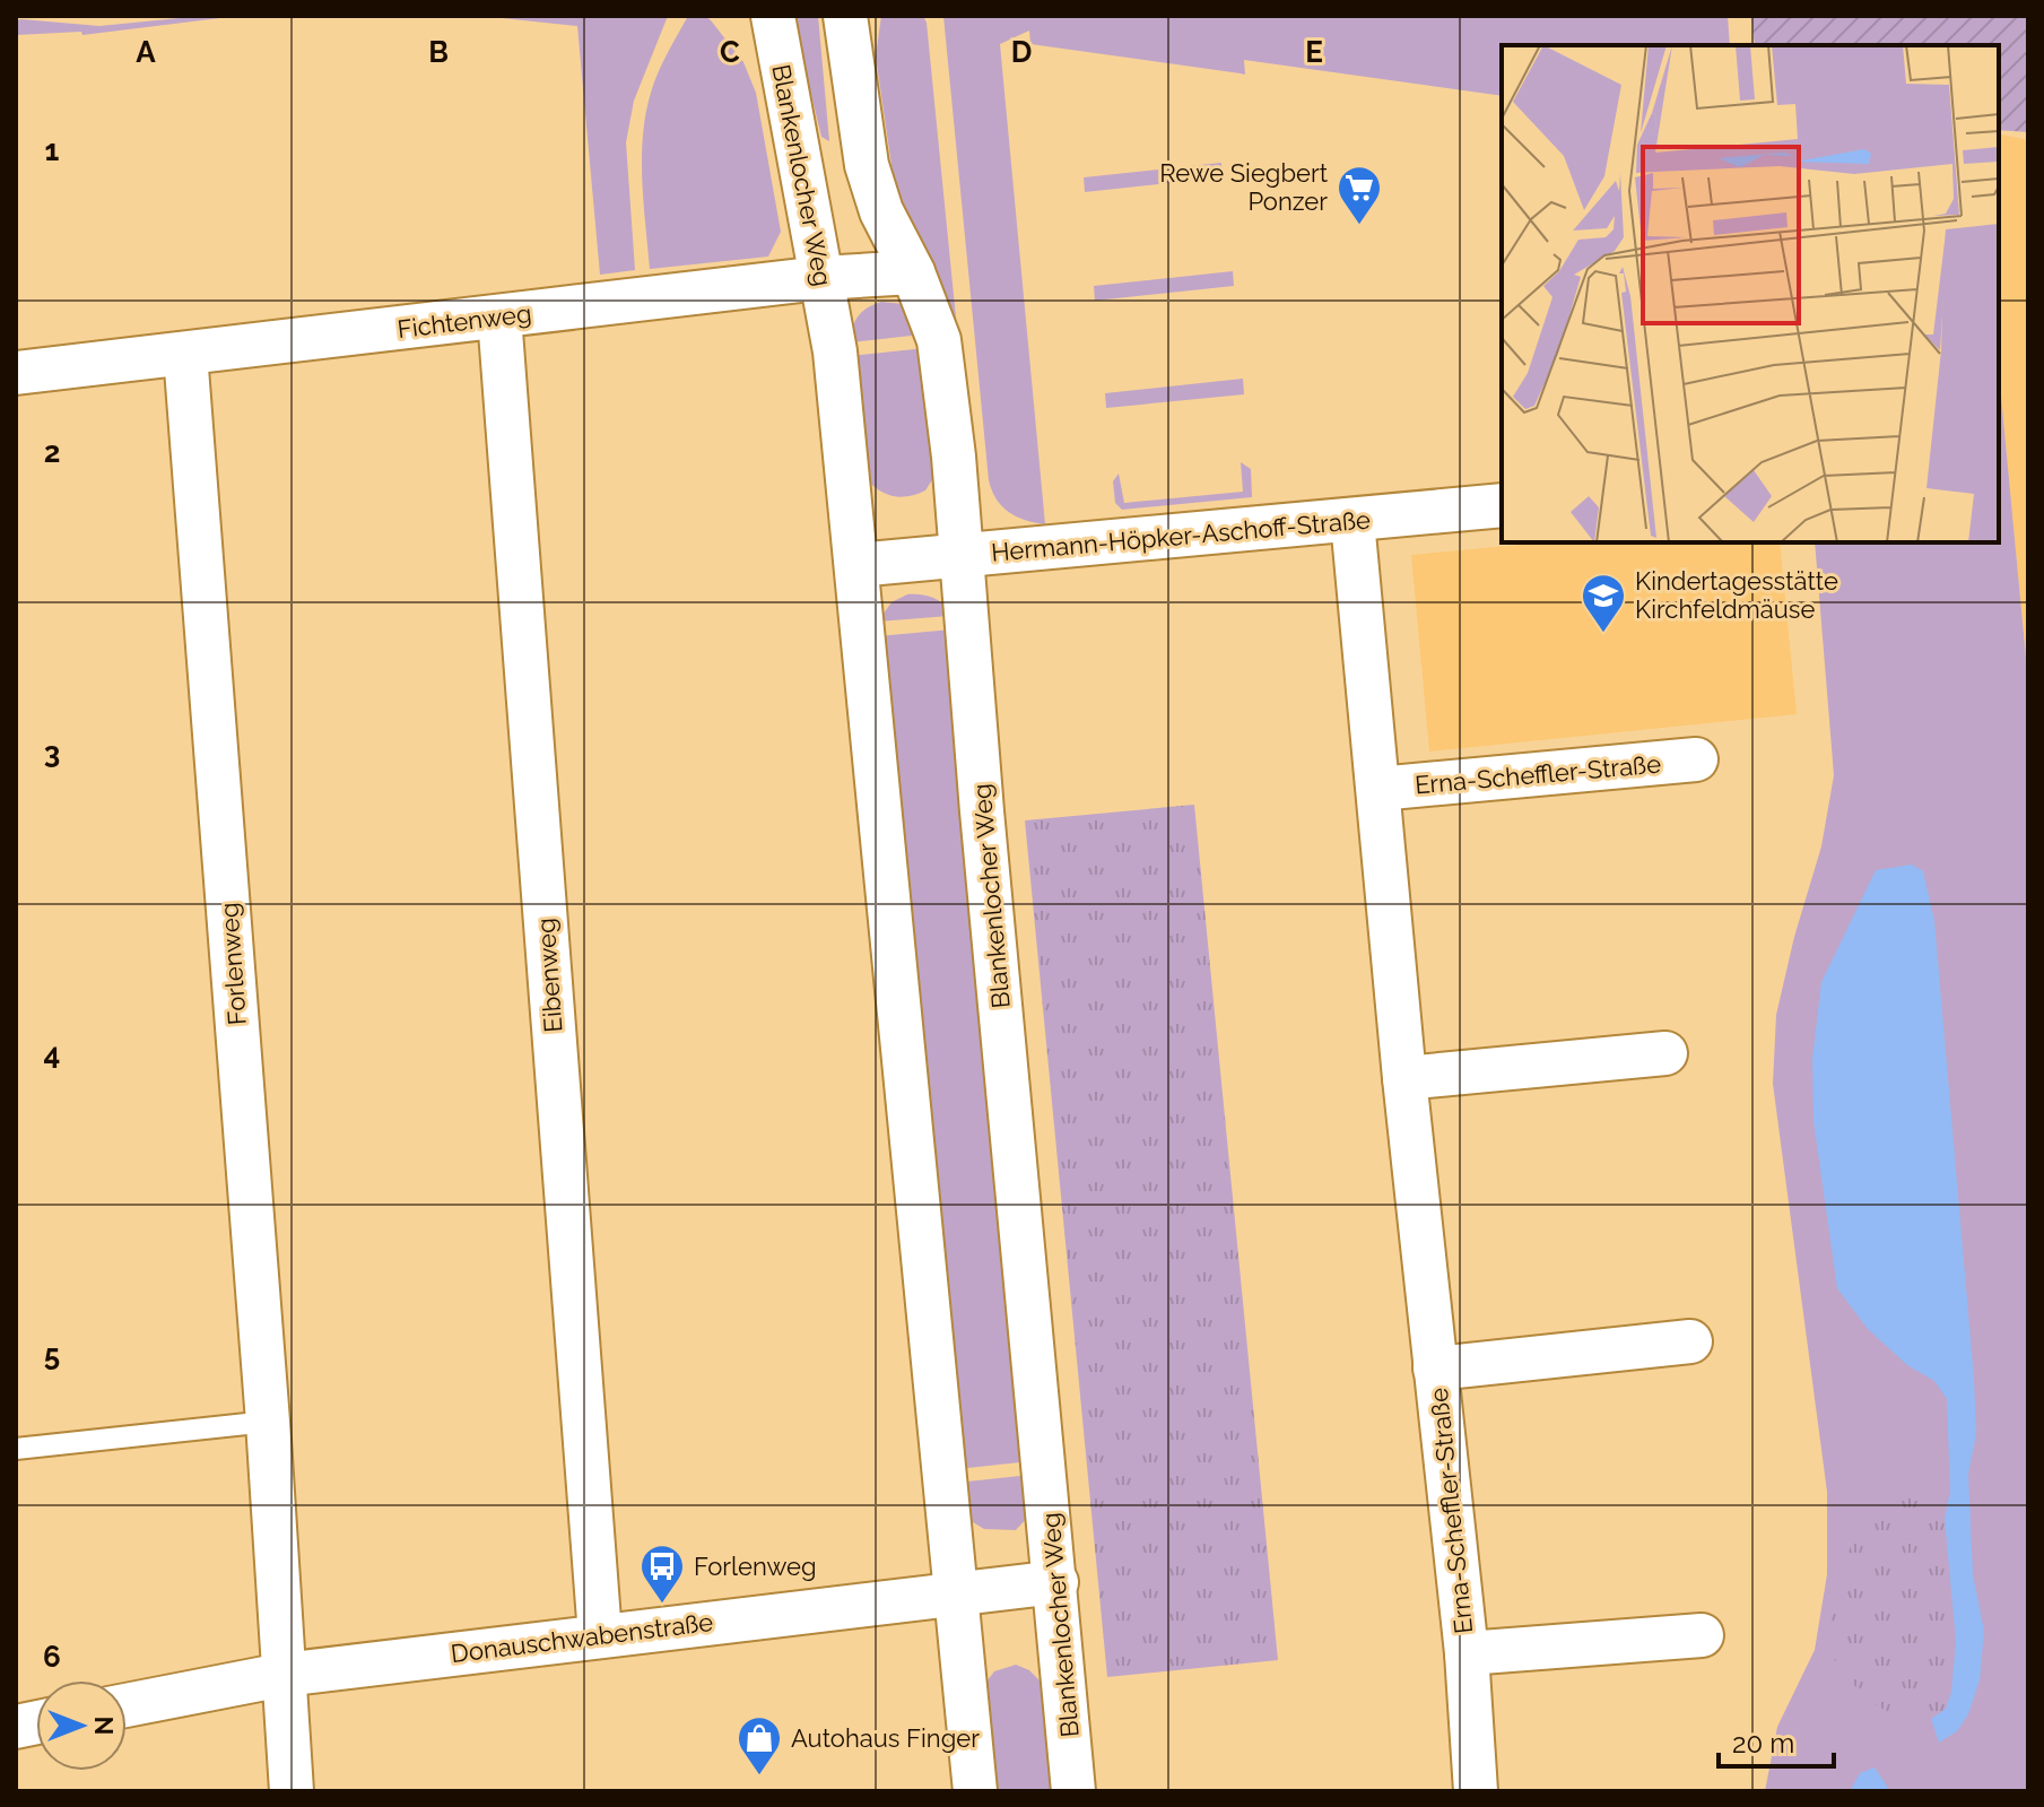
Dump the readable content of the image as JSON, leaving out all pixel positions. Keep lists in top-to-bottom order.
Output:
{
  "streets": {
    "street": [
      "Blankenlocher Weg",
      "Fichtenweg",
      "Hermann-Höpker-Aschoff-Straße",
      "Erna-Scheffler-Straße",
      "Forlenweg",
      "Eibenweg",
      "Donauschwabenstraße"
    ]
  },
  "crossings": [
    ["Blankenlocher Weg", "Fichtenweg"],
    ["Blankenlocher Weg", "Hermann-Höpker-Aschoff-Straße"],
    ["Blankenlocher Weg", "Donauschwabenstraße"],
    ["Fichtenweg", "Forlenweg"],
    ["Fichtenweg", "Eibenweg"],
    ["Hermann-Höpker-Aschoff-Straße", "Erna-Scheffler-Straße"],
    ["Forlenweg", "Donauschwabenstraße"],
    ["Eibenweg", "Donauschwabenstraße"]
  ],
  "places": {
    "supermarket": ["Rewe Siegbert Ponzer"],
    "school or university": ["Kindertagesstätte Kirchfeldmäuse"],
    "bus stop": ["Forlenweg"],
    "shop": ["Autohaus Finger"]
  },
  "scale_bar": "20 m",
  "north": "right",
  "grid": {
    "columns": [
      "A",
      "B",
      "C",
      "D",
      "E"
    ],
    "rows": [
      "1",
      "2",
      "3",
      "4",
      "5",
      "6"
    ]
  }
}
